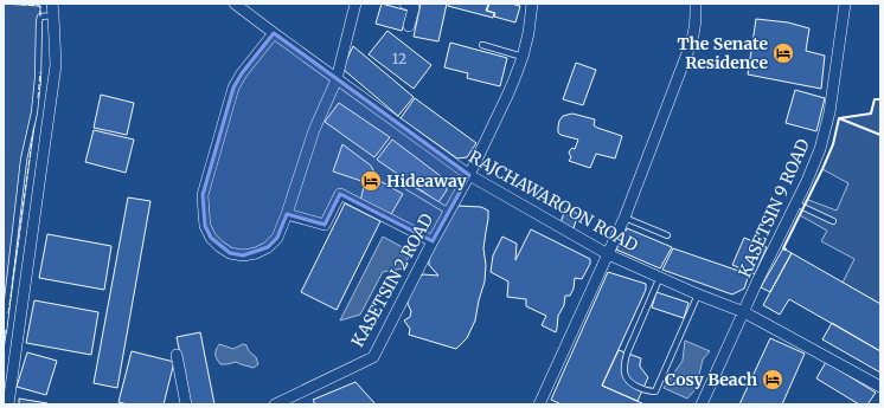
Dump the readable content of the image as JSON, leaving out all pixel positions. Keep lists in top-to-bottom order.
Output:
{
  "streets": {
    "street": ["RAJCHAWAROON ROAD", "KASETSIN 9 ROAD", "KASETSIN 2 ROAD"]
  },
  "crossings": [
    ["RAJCHAWAROON ROAD", "KASETSIN 9 ROAD"],
    ["RAJCHAWAROON ROAD", "KASETSIN 2 ROAD"]
  ],
  "places": {
    "hotel": ["The Senate Residence", "Hideaway", "Cosy Beach"]
  },
  "house_numbers": ["12"]
}
